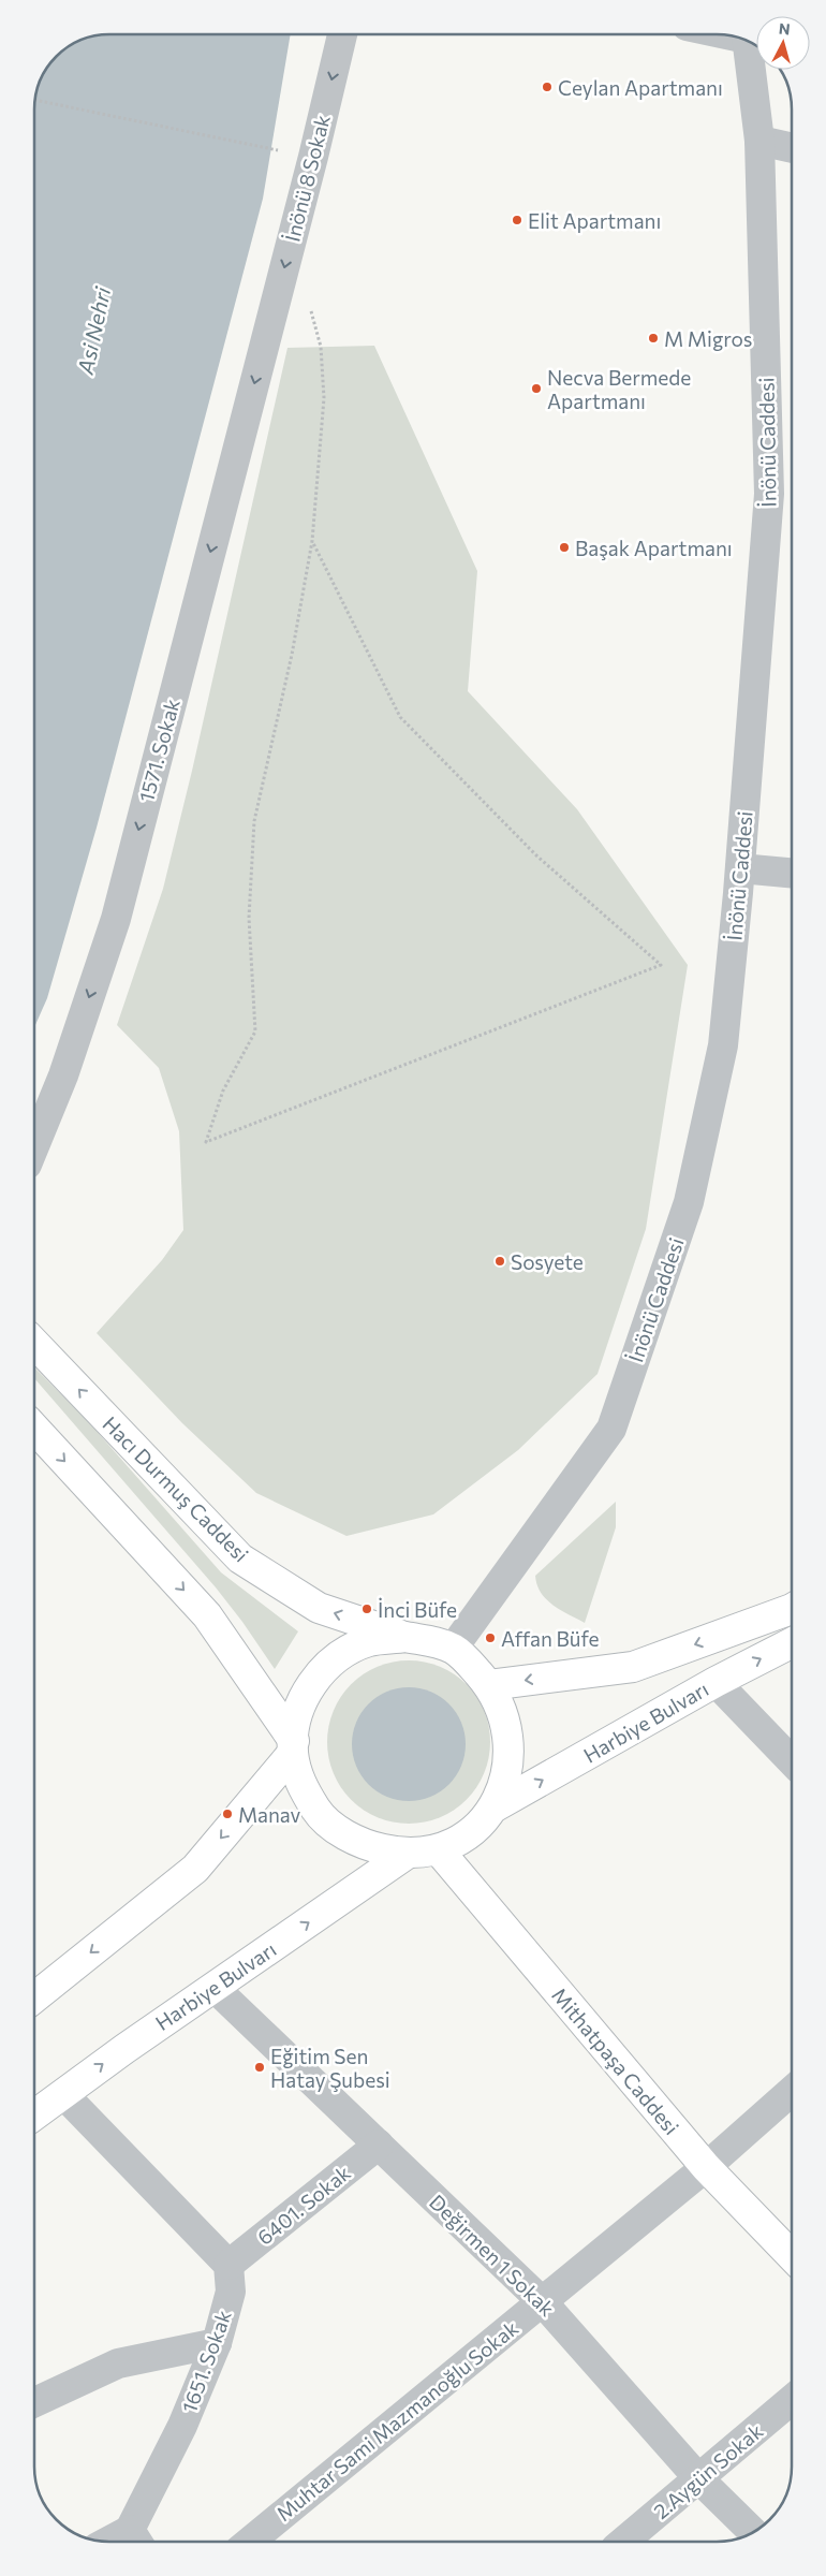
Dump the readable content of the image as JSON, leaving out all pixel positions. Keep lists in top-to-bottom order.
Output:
{
  "streets": {
    "main road": ["Hacı Durmuş Caddesi", "Harbiye Bulvarı", "Mithatpaşa Caddesi"],
    "street": [
      "İnönü 8 Sokak",
      "İnönü Caddesi",
      "1571. Sokak",
      "6401. Sokak",
      "Değirmen 1 Sokak",
      "1651. Sokak",
      "Muhtar Sami Mazmanoğlu Sokak",
      "2.Aygün Sokak"
    ]
  },
  "crossings": [
    ["İnönü 8 Sokak", "1571. Sokak"],
    ["İnönü Caddesi", "Harbiye Bulvarı"],
    ["Hacı Durmuş Caddesi", "Harbiye Bulvarı"],
    ["Harbiye Bulvarı", "Mithatpaşa Caddesi"],
    ["Harbiye Bulvarı", "Değirmen 1 Sokak"],
    ["Mithatpaşa Caddesi", "Muhtar Sami Mazmanoğlu Sokak"],
    ["6401. Sokak", "Değirmen 1 Sokak"],
    ["6401. Sokak", "1651. Sokak"],
    ["Değirmen 1 Sokak", "Muhtar Sami Mazmanoğlu Sokak"],
    ["Değirmen 1 Sokak", "2.Aygün Sokak"]
  ],
  "one_way": ["İnönü 8 Sokak", "1571. Sokak"],
  "water": ["Asi Nehri"],
  "places": [
    "Ceylan Apartmanı",
    "Elit Apartmanı",
    "M Migros",
    "Necva Bermede Apartmanı",
    "Başak Apartmanı",
    "Sosyete",
    "İnci Büfe",
    "Affan Büfe",
    "Manav",
    "Eğitim Sen Hatay Şubesi"
  ],
  "north": "top"
}
